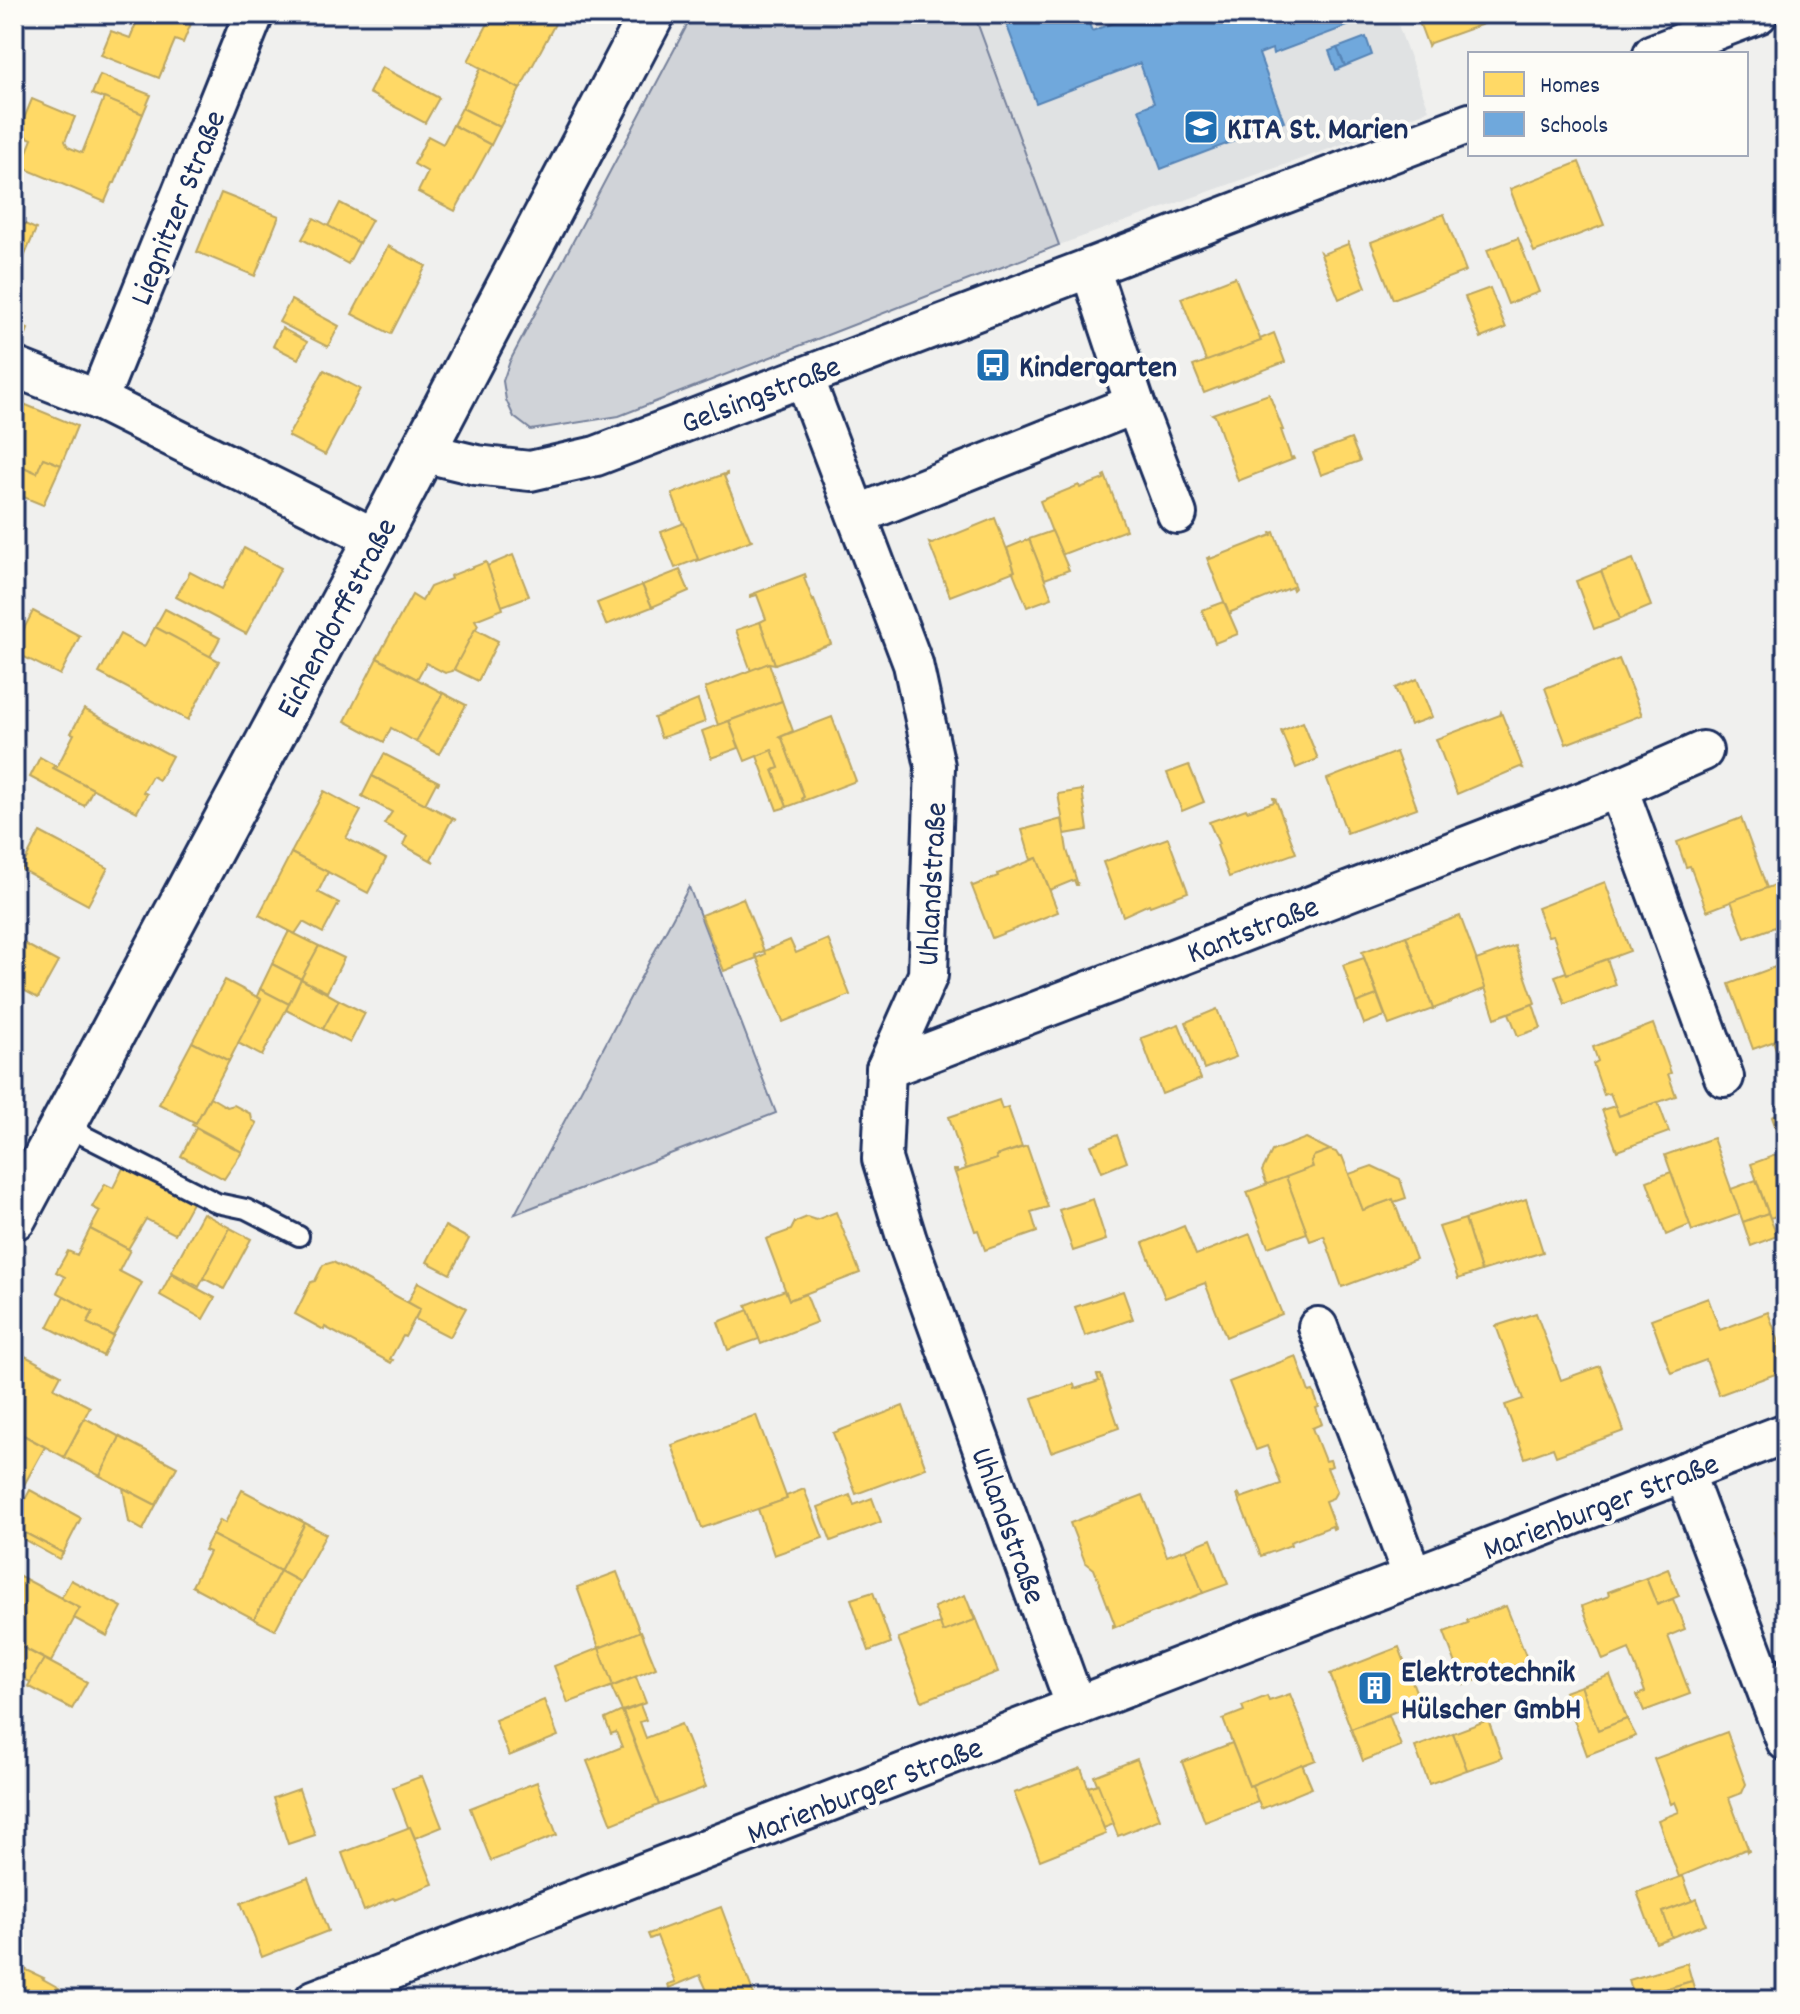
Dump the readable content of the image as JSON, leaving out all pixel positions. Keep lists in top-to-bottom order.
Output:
{
  "streets": {
    "street": [
      "Liegnitzer Straße",
      "Gelsingstraße",
      "Eichendorffstraße",
      "Uhlandstraße",
      "Kantstraße",
      "Marienburger Straße"
    ]
  },
  "crossings": [
    ["Gelsingstraße", "Eichendorffstraße"],
    ["Gelsingstraße", "Uhlandstraße"],
    ["Uhlandstraße", "Kantstraße"],
    ["Uhlandstraße", "Marienburger Straße"]
  ],
  "places": {
    "school or university": ["KITA St. Marien"],
    "bus stop": ["Kindergarten"],
    "building": ["Elektrotechnik Hülscher GmbH"]
  },
  "legend": ["Homes", "Schools"]
}
